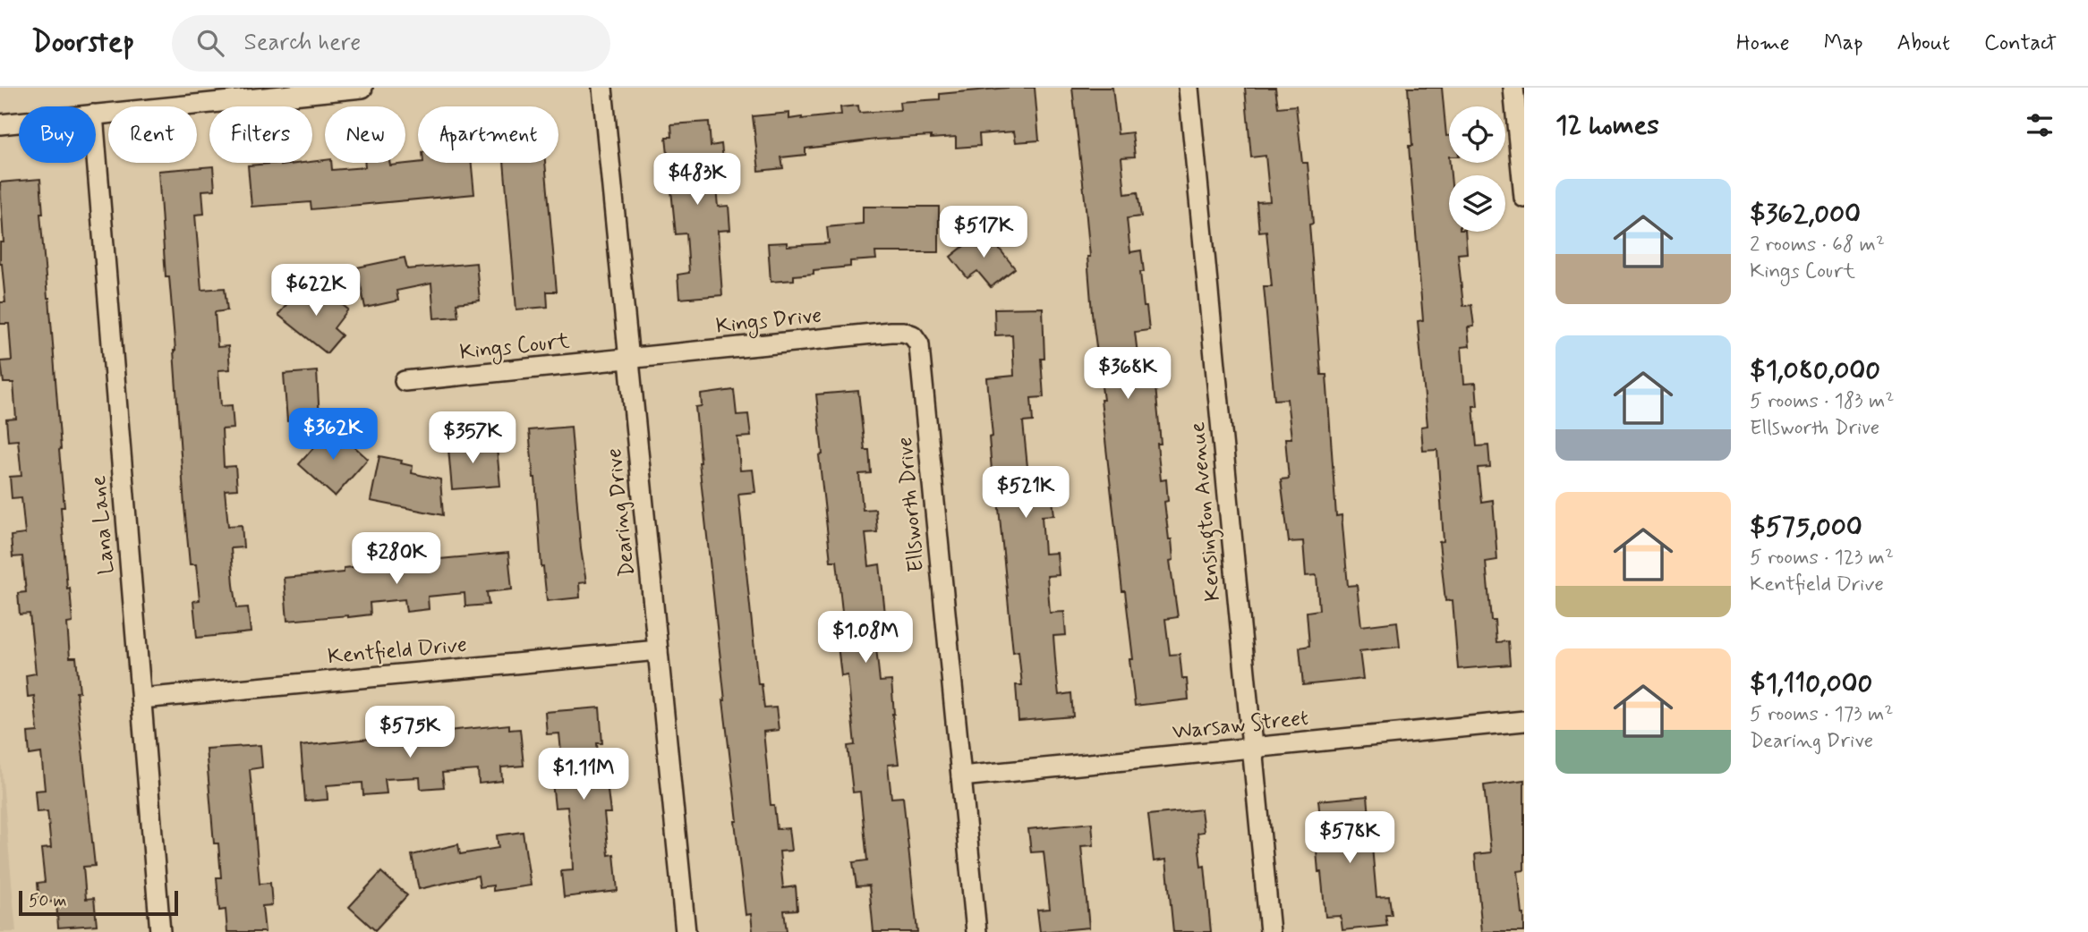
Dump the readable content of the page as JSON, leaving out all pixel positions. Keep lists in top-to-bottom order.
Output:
{
  "streets": {
    "street": [
      "Kings Drive",
      "Kings Court",
      "Ellsworth Drive",
      "Kensington Avenue",
      "Dearing Drive",
      "Lana Lane",
      "Kentfield Drive",
      "Warsaw Street"
    ]
  },
  "crossings": [
    ["Kings Drive", "Kings Court"],
    ["Kings Drive", "Ellsworth Drive"],
    ["Kings Drive", "Dearing Drive"],
    ["Kings Court", "Dearing Drive"],
    ["Ellsworth Drive", "Warsaw Street"],
    ["Kensington Avenue", "Warsaw Street"],
    ["Dearing Drive", "Kentfield Drive"],
    ["Lana Lane", "Kentfield Drive"]
  ],
  "scale_bar": "50 m",
  "page": {
    "header": "Doorstep",
    "search": "Search here",
    "nav": [
      "Home",
      "Map",
      "About",
      "Contact"
    ],
    "heading": "12 homes",
    "chip": [
      "Buy",
      "Rent",
      "Filters",
      "New",
      "Apartment"
    ],
    "price": [
      "$483K",
      "$517K",
      "$622K",
      "$368K",
      "$362K",
      "$357K",
      "$521K",
      "$280K",
      "$1.08M",
      "$575K",
      "$1.11M",
      "$578K"
    ],
    "list": [
      {
        "name": "$362,000",
        "note": "2 rooms · 68 m² · Kings Court"
      },
      {
        "name": "$1,080,000",
        "note": "5 rooms · 183 m² · Ellsworth Drive"
      },
      {
        "name": "$575,000",
        "note": "5 rooms · 123 m² · Kentfield Drive"
      },
      {
        "name": "$1,110,000",
        "note": "5 rooms · 173 m² · Dearing Drive"
      }
    ],
    "scale": "50 m"
  }
}
